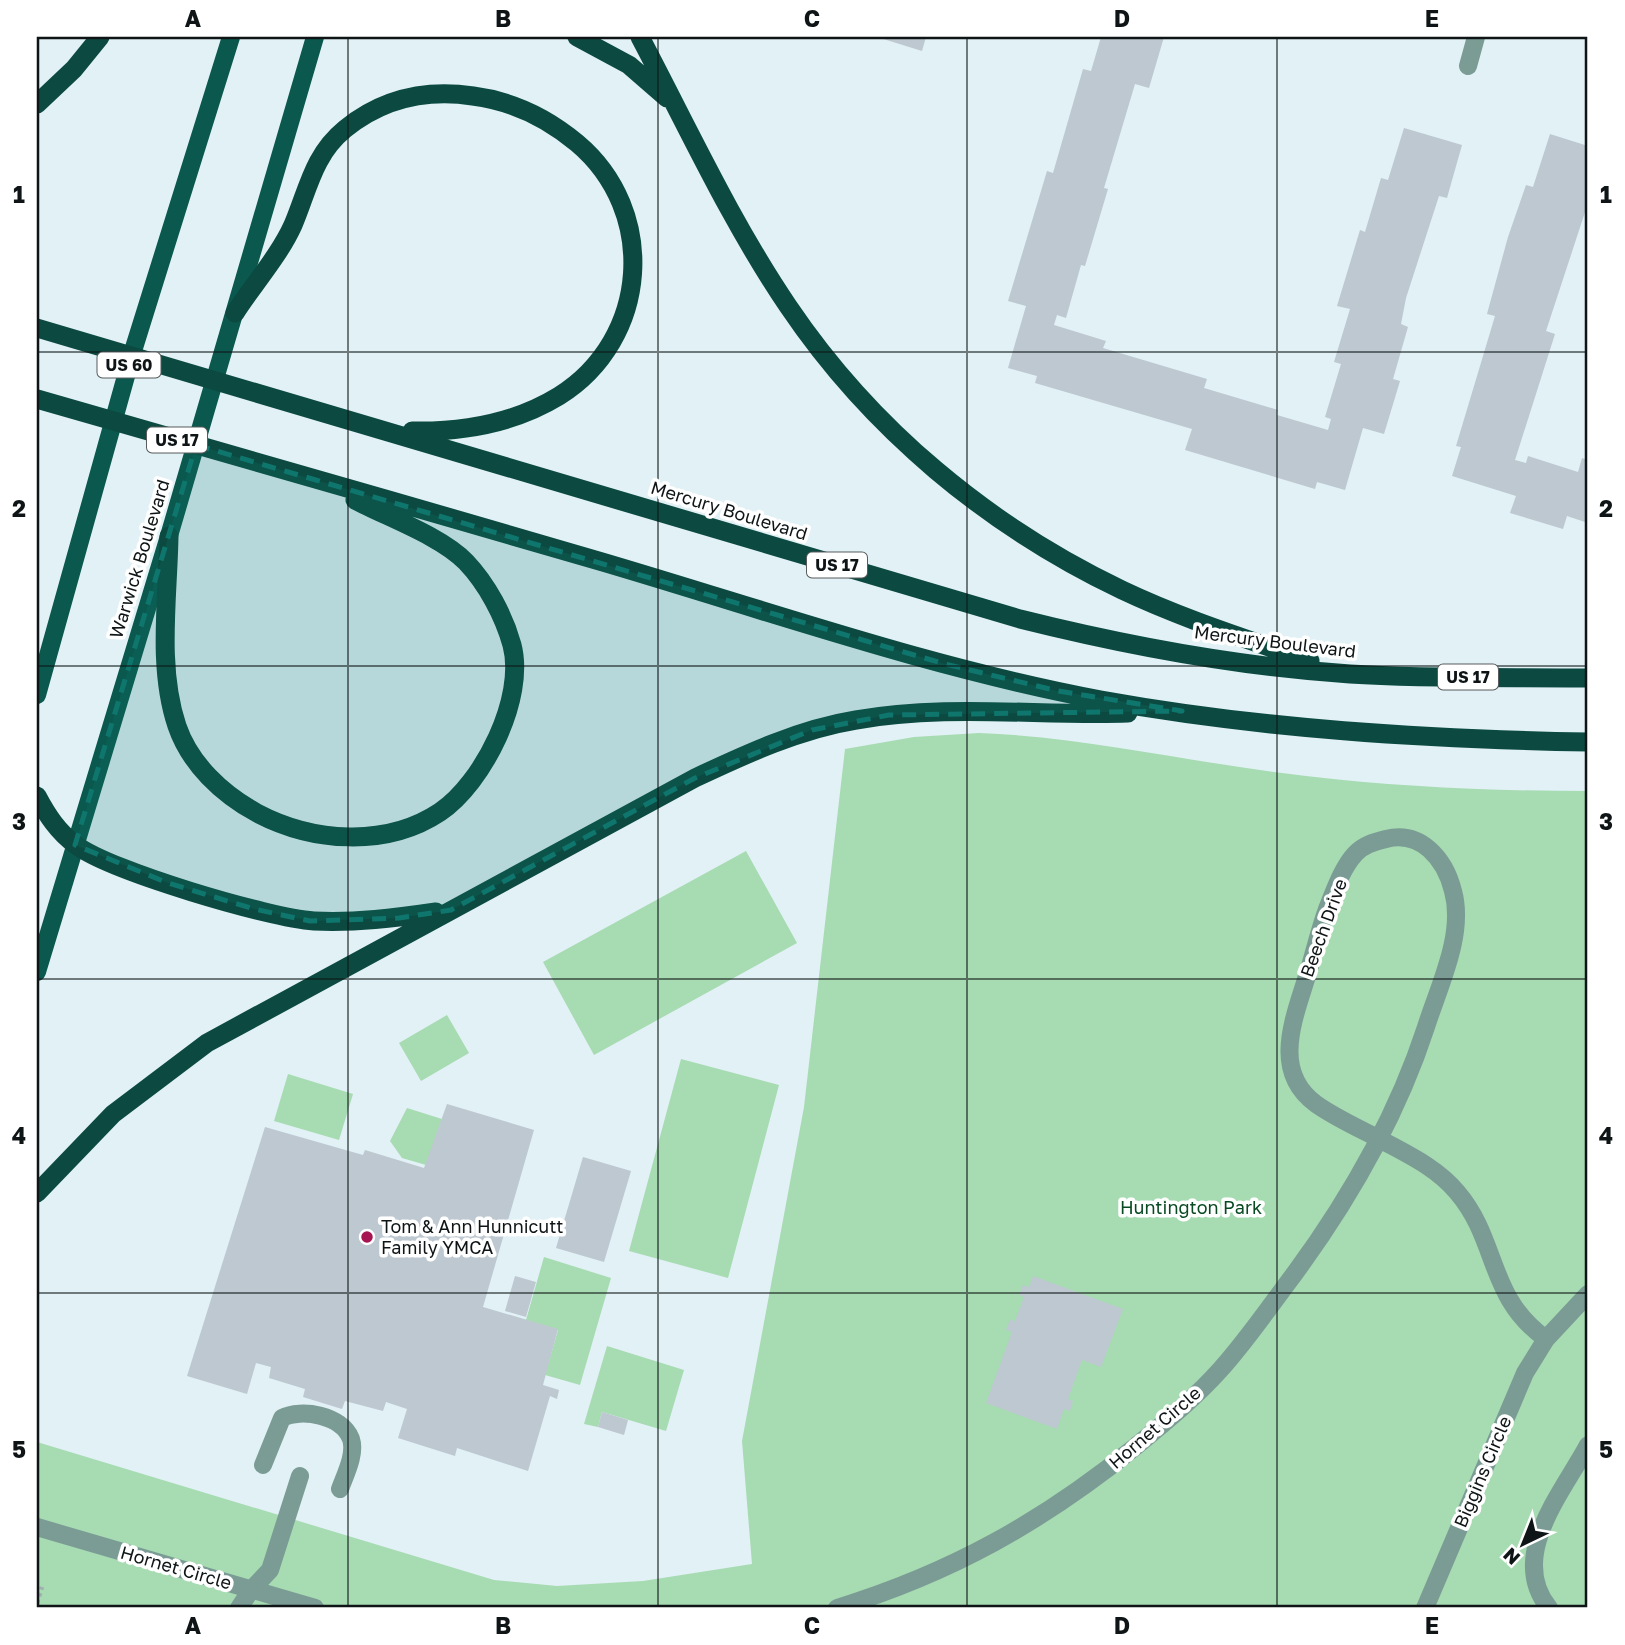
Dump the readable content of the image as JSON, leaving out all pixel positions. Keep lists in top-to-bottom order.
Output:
{
  "streets": {
    "highway": ["US 17", "Mercury Boulevard"],
    "main road": ["US 60", "Warwick Boulevard"],
    "street": ["Beech Drive", "Hornet Circle", "Biggins Circle"]
  },
  "crossings": [
    ["Beech Drive", "Hornet Circle"],
    ["Beech Drive", "Biggins Circle"]
  ],
  "parks": ["Huntington Park"],
  "places": ["Tom & Ann Hunnicutt Family YMCA"],
  "north": "bottom left",
  "grid": {
    "columns": [
      "A",
      "B",
      "C",
      "D",
      "E"
    ],
    "rows": [
      "1",
      "2",
      "3",
      "4",
      "5"
    ]
  }
}
